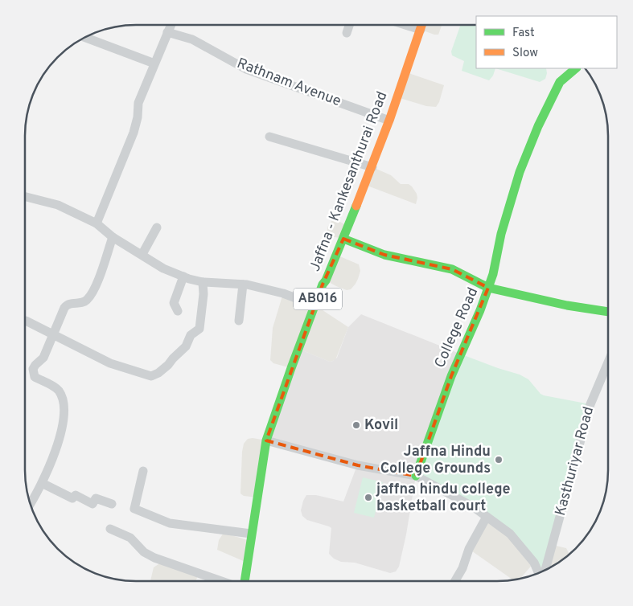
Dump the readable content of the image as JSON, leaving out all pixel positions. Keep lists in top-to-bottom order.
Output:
{
  "streets": {
    "street": [
      "Rathnam Avenue",
      "Jaffna - Kankesanthurai Road",
      "AB016",
      "College Road",
      "Kasthuriyar Road"
    ]
  },
  "crossings": [
    ["Rathnam Avenue", "Jaffna - Kankesanthurai Road"]
  ],
  "places": ["Kovil", "Jaffna Hindu College Grounds", "jaffna hindu college basketball court"],
  "legend": ["Fast", "Slow"]
}
